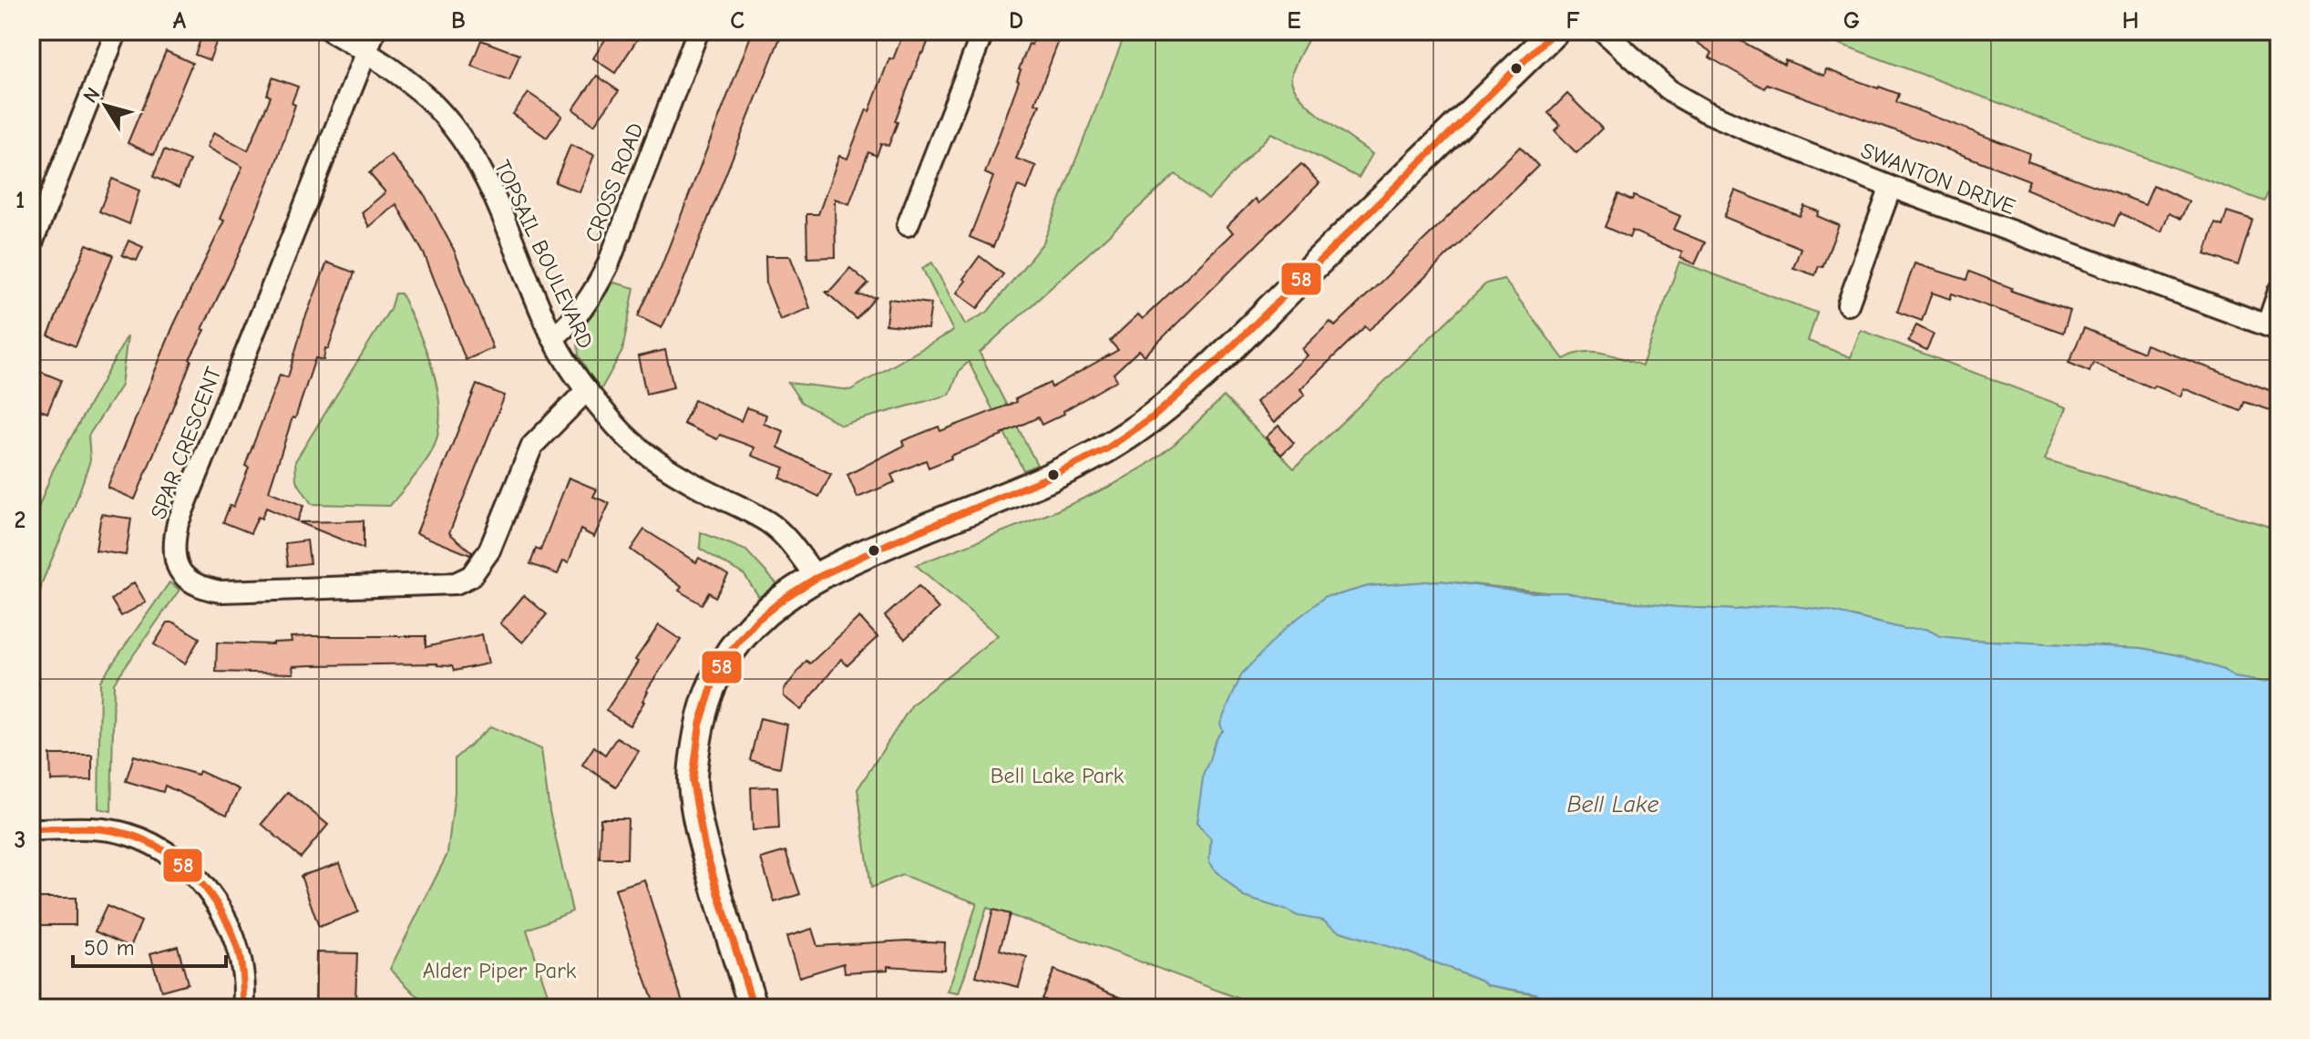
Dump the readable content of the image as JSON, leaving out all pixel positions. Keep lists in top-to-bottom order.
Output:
{
  "streets": {
    "street": [
      "SWANTON DRIVE",
      "CROSS ROAD",
      "TOPSAIL BOULEVARD",
      "SPAR CRESCENT"
    ]
  },
  "crossings": [
    ["CROSS ROAD", "TOPSAIL BOULEVARD"],
    ["TOPSAIL BOULEVARD", "SPAR CRESCENT"]
  ],
  "water": ["Bell Lake"],
  "parks": ["Bell Lake Park", "Alder Piper Park"],
  "lines": ["transit line 58"],
  "scale_bar": "50 m",
  "north": "top left",
  "grid": {
    "columns": [
      "A",
      "B",
      "C",
      "D",
      "E",
      "F",
      "G",
      "H"
    ],
    "rows": ["1", "2", "3"]
  }
}
